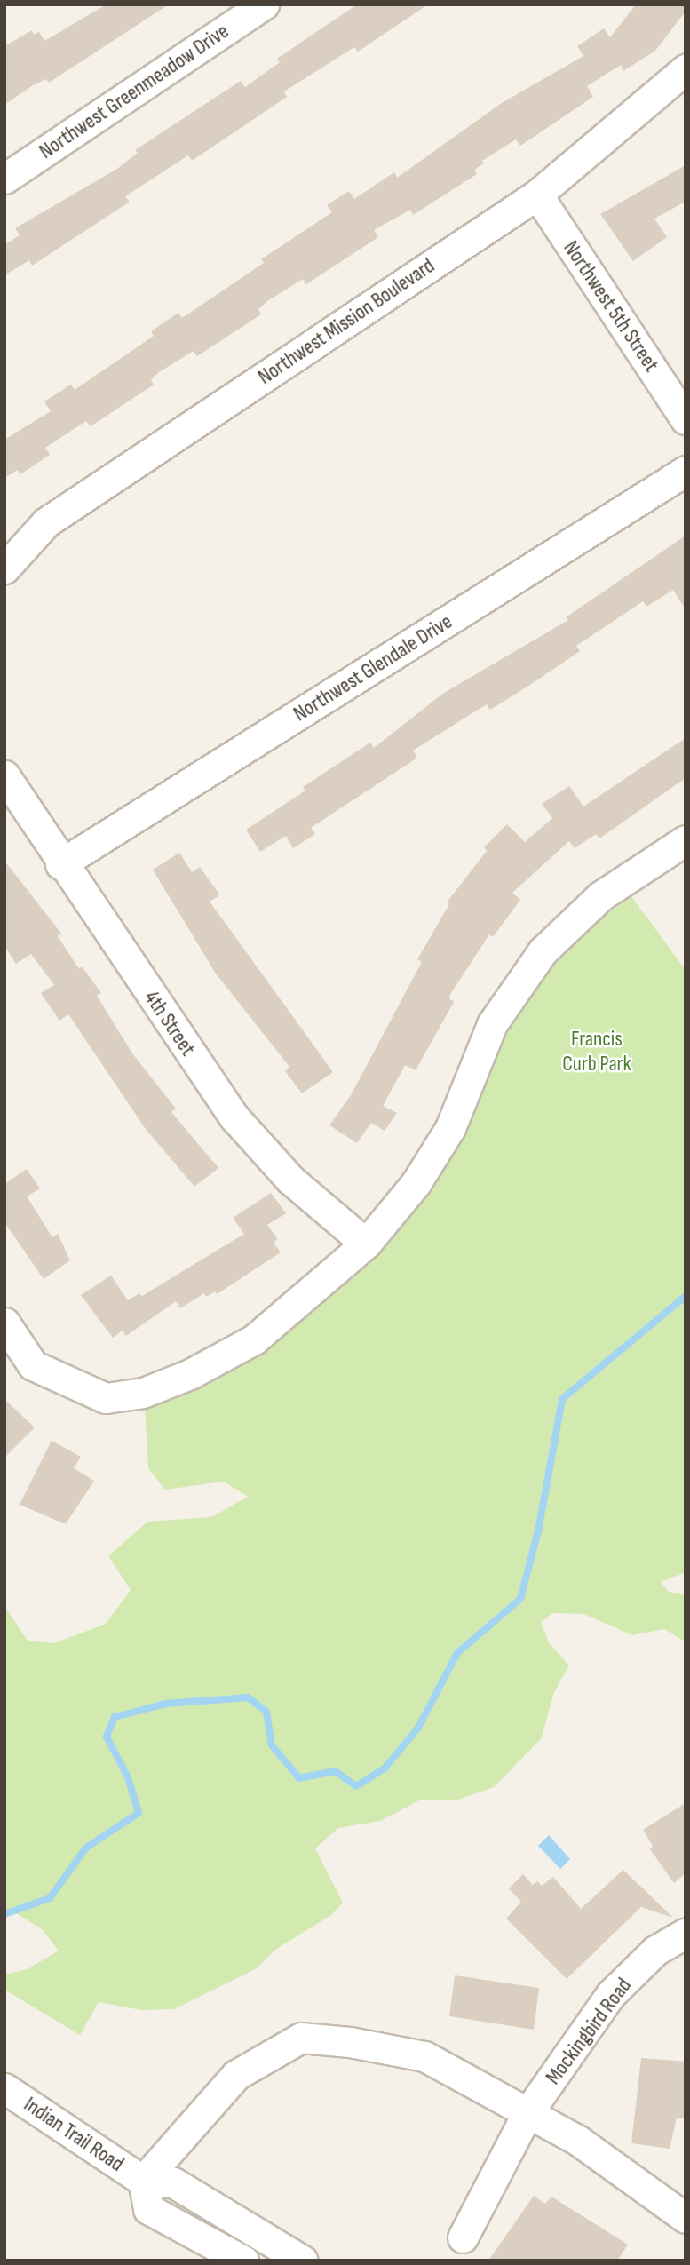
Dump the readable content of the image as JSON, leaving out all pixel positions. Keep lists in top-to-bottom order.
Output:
{
  "streets": {
    "street": [
      "Northwest Greenmeadow Drive",
      "Northwest 5th Street",
      "Northwest Mission Boulevard",
      "Northwest Glendale Drive",
      "4th Street",
      "Mockingbird Road",
      "Indian Trail Road"
    ]
  },
  "crossings": [
    ["Northwest 5th Street", "Northwest Mission Boulevard"],
    ["Northwest Glendale Drive", "4th Street"]
  ],
  "parks": ["Francis Curb Park"]
}
